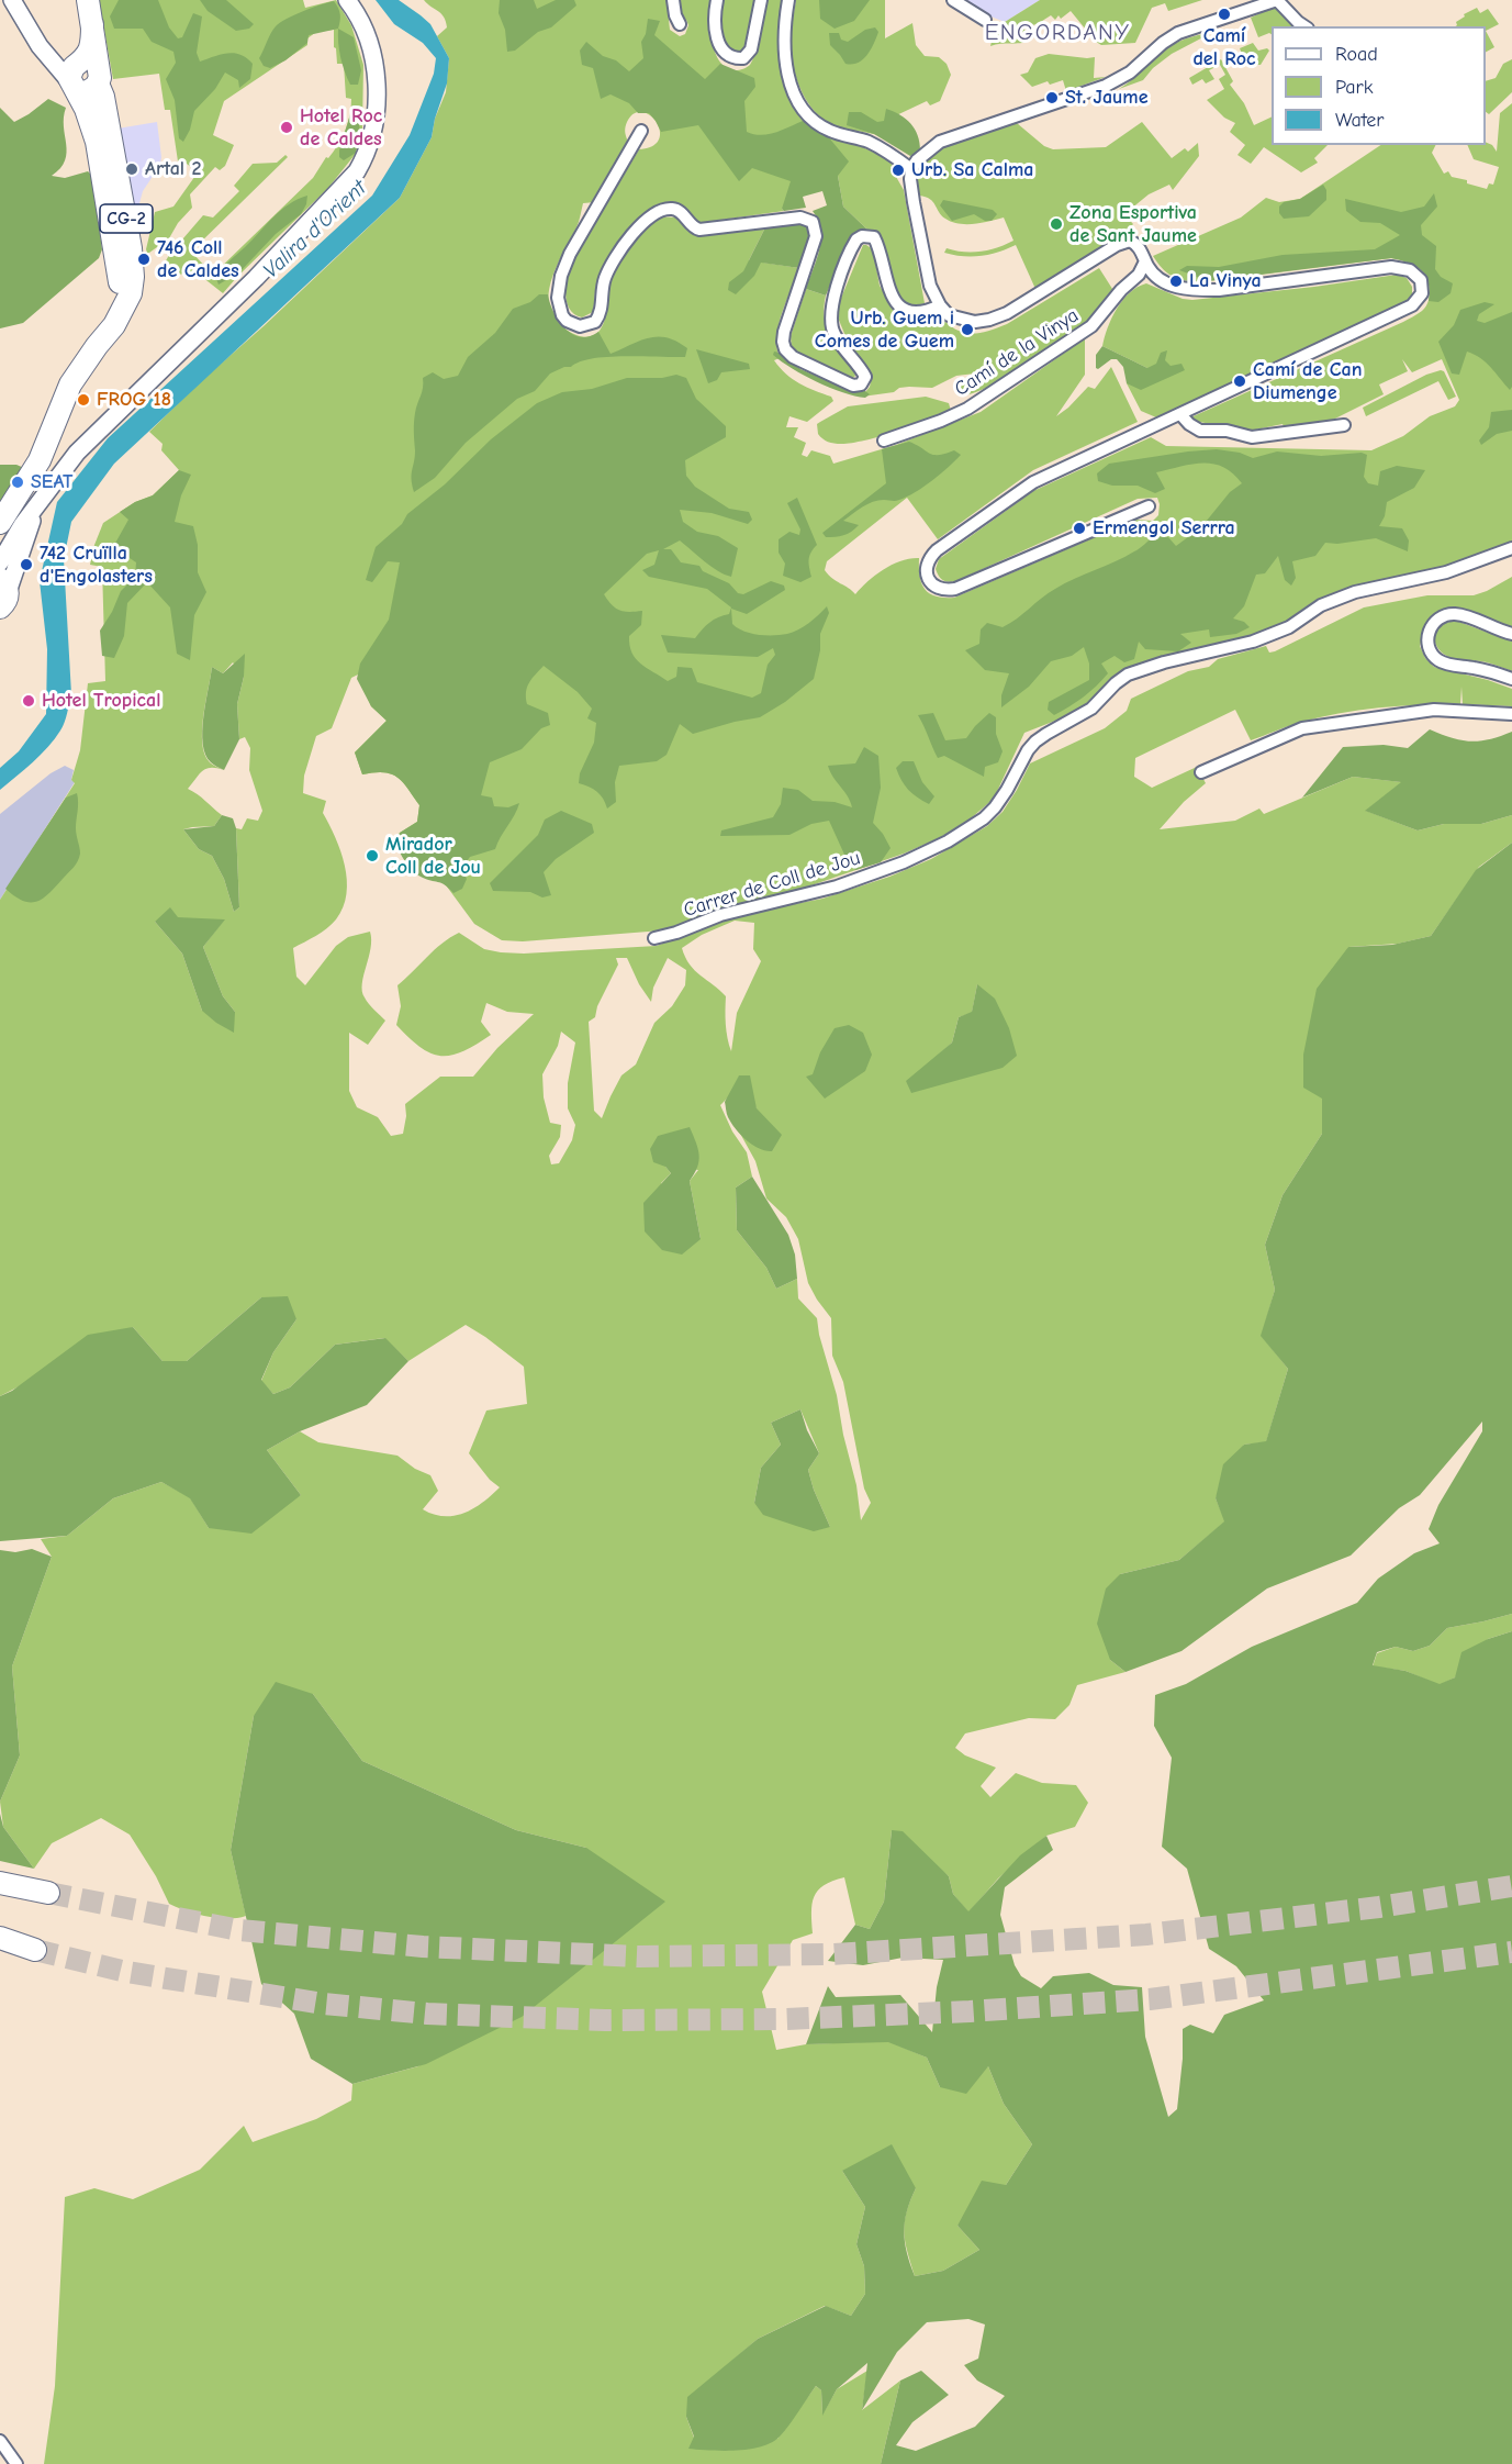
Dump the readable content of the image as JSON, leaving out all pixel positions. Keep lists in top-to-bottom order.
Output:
{
  "streets": {
    "highway": ["CG-2"],
    "street": ["Camí de la Vinya", "Carrer de Coll de Jou"]
  },
  "districts": ["ENGORDANY"],
  "water": ["Valira d'Orient"],
  "places": [
    "Camí del Roc",
    "St. Jaume",
    "Hotel Roc de Caldes",
    "Artal 2",
    "Urb. Sa Calma",
    "Zona Esportiva de Sant Jaume",
    "746 Coll de Caldes",
    "La Vinya",
    "Urb. Guem i Comes de Guem",
    "Camí de Can Diumenge",
    "FROG 18",
    "SEAT",
    "Ermengol Serrra",
    "742 Cruïlla d'Engolasters",
    "Hotel Tropical",
    "Mirador Coll de Jou"
  ],
  "legend": ["Road", "Park", "Water"]
}
